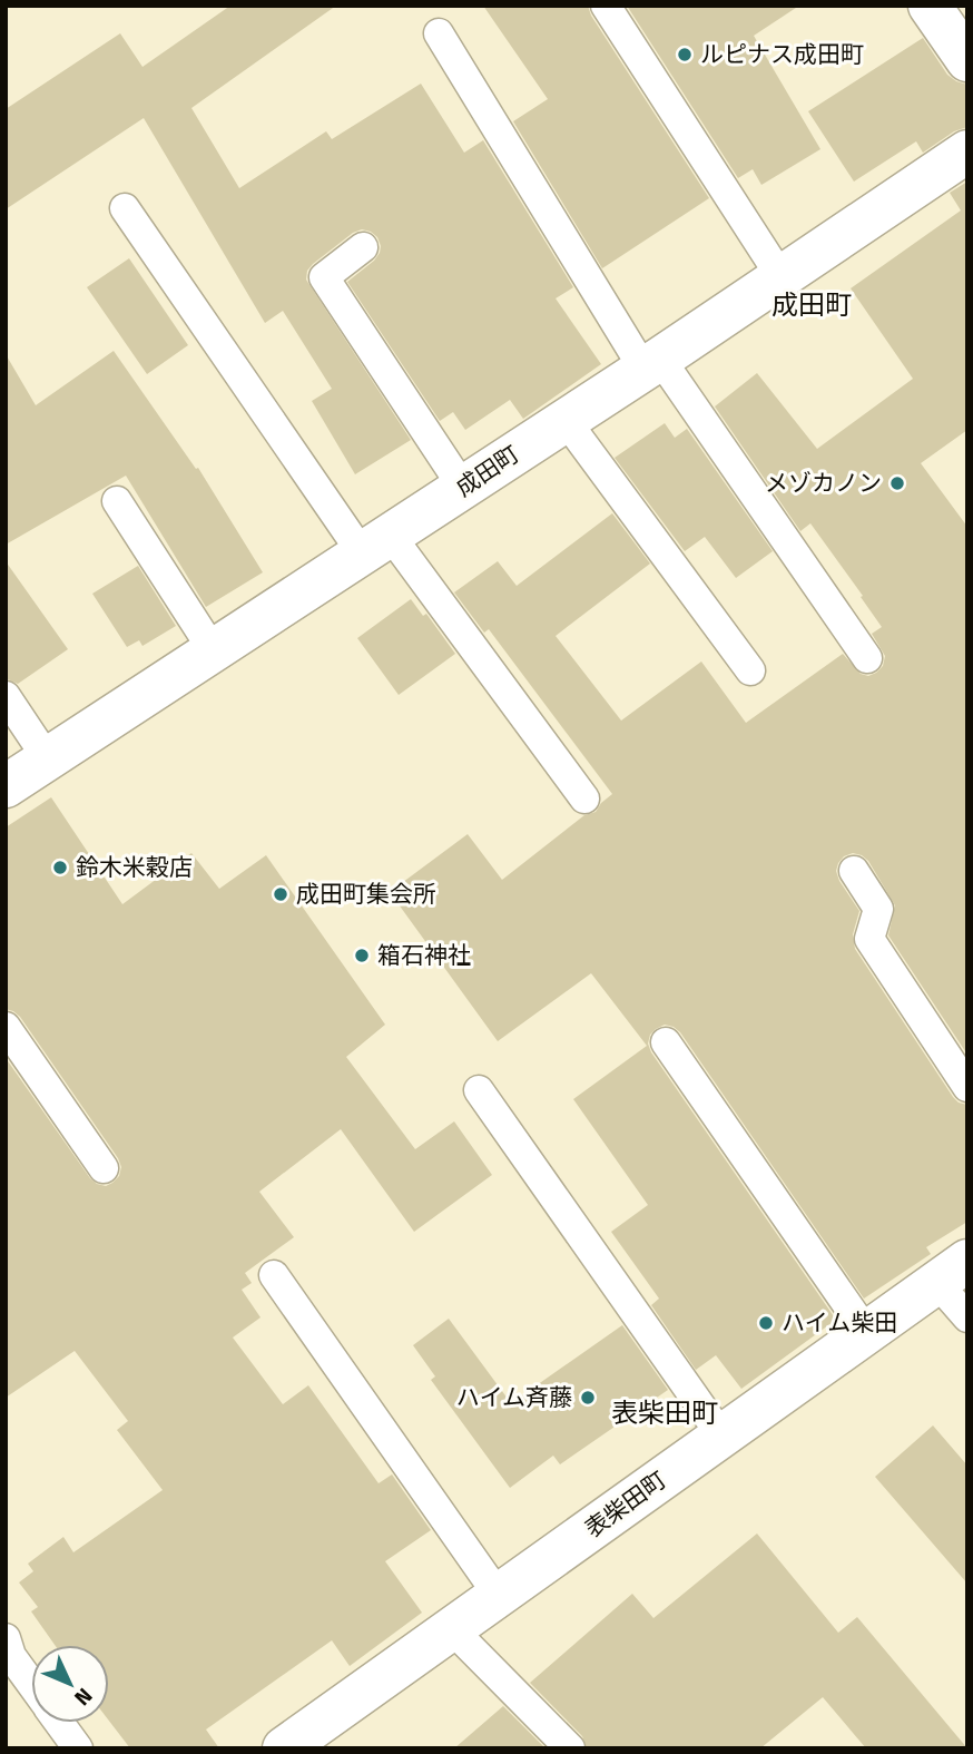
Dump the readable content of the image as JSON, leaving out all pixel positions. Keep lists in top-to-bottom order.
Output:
{
  "streets": {
    "street": ["成田町", "表柴田町"]
  },
  "districts": ["成田町", "表柴田町"],
  "places": [
    "ルピナス成田町",
    "メゾカノン",
    "鈴木米穀店",
    "成田町集会所",
    "箱石神社",
    "ハイム柴田",
    "ハイム斉藤"
  ],
  "north": "bottom right"
}
